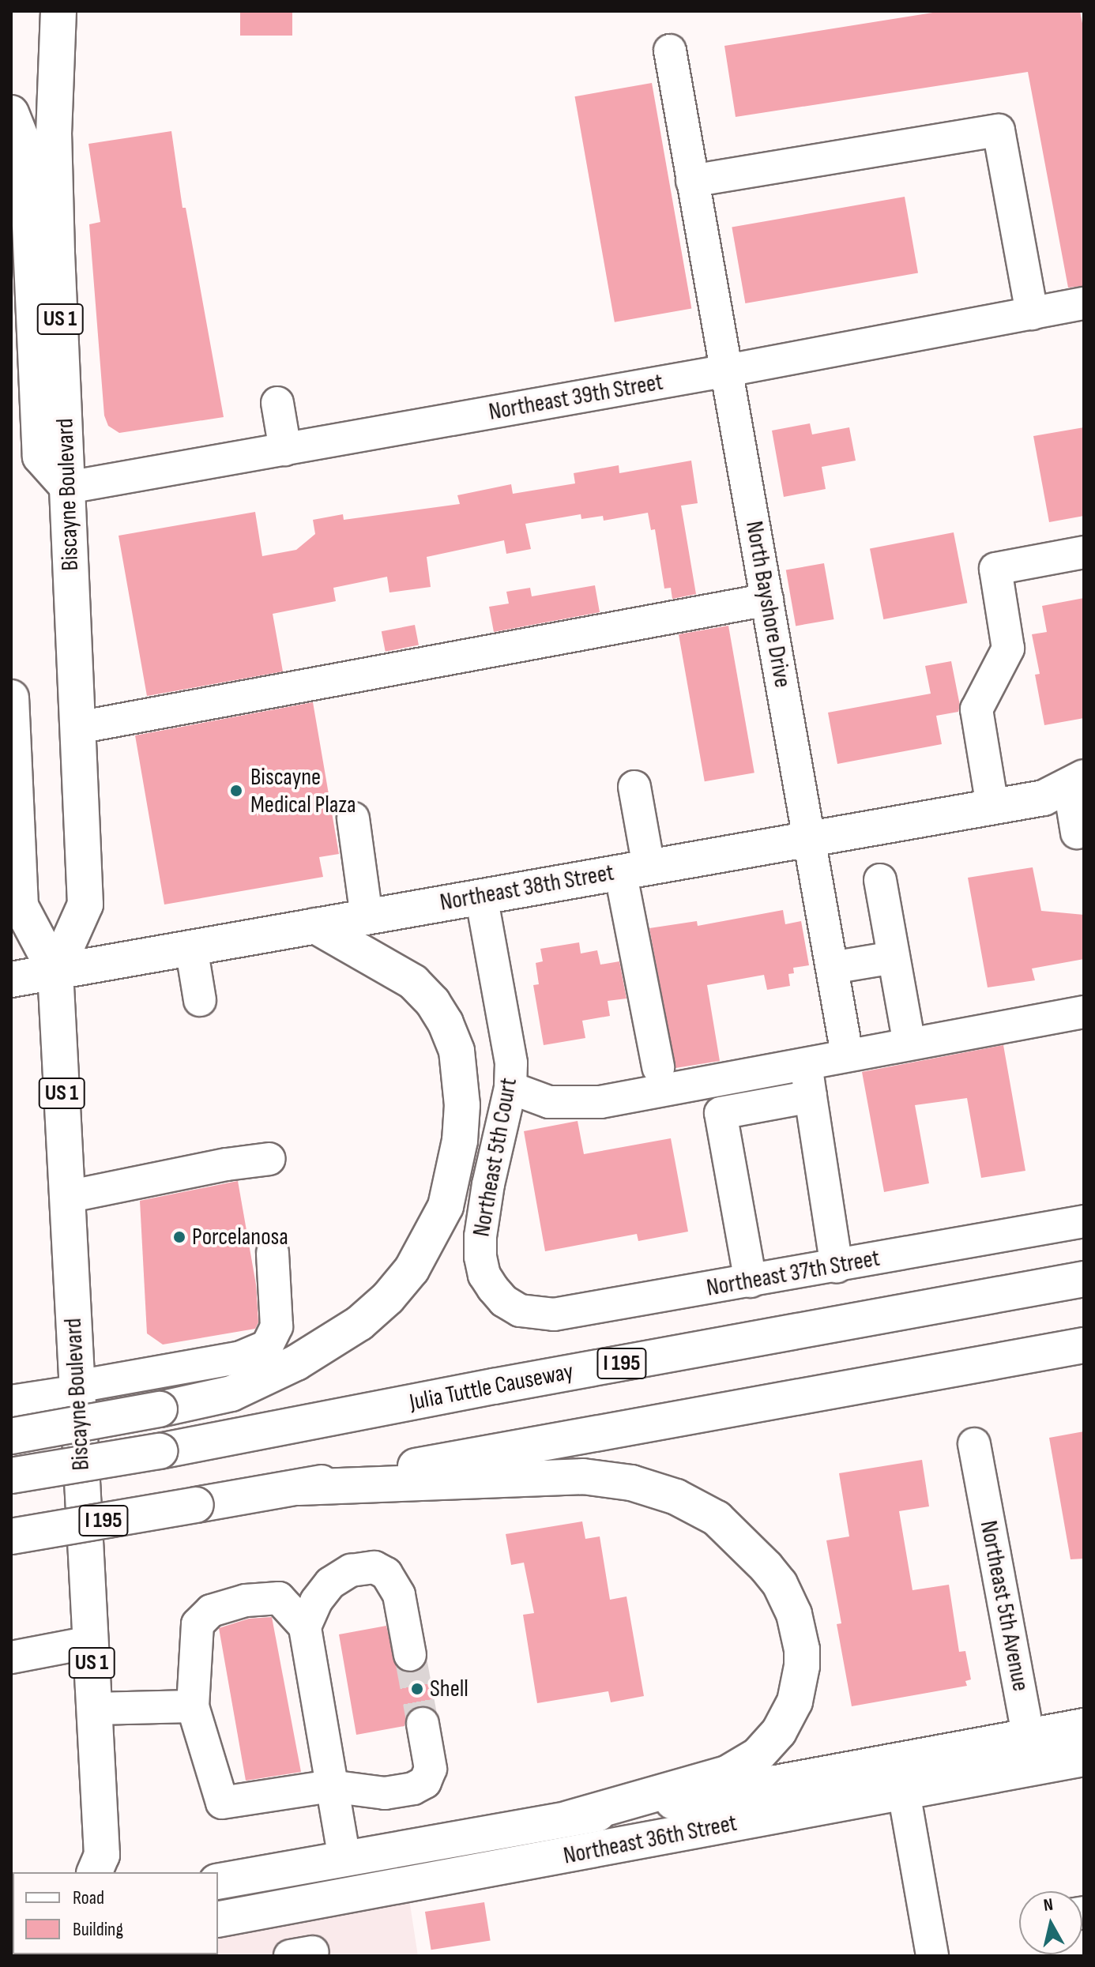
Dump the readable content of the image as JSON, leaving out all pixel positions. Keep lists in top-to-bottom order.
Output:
{
  "streets": {
    "main road": [
      "US 1",
      "Biscayne Boulevard",
      "Northeast 38th Street",
      "I 195",
      "Julia Tuttle Causeway",
      "Northeast 36th Street"
    ],
    "street": [
      "Northeast 39th Street",
      "North Bayshore Drive",
      "Northeast 5th Court",
      "Northeast 37th Street",
      "Northeast 5th Avenue"
    ]
  },
  "crossings": [
    ["Northeast 39th Street", "Biscayne Boulevard"],
    ["Northeast 39th Street", "North Bayshore Drive"],
    ["Biscayne Boulevard", "Northeast 38th Street"],
    ["North Bayshore Drive", "Northeast 38th Street"],
    ["Northeast 38th Street", "Northeast 5th Court"],
    ["Northeast 5th Court", "Northeast 37th Street"],
    ["Northeast 5th Avenue", "Northeast 36th Street"]
  ],
  "places": ["Biscayne Medical Plaza", "Porcelanosa", "Shell"],
  "legend": ["Road", "Building"],
  "north": "top"
}
